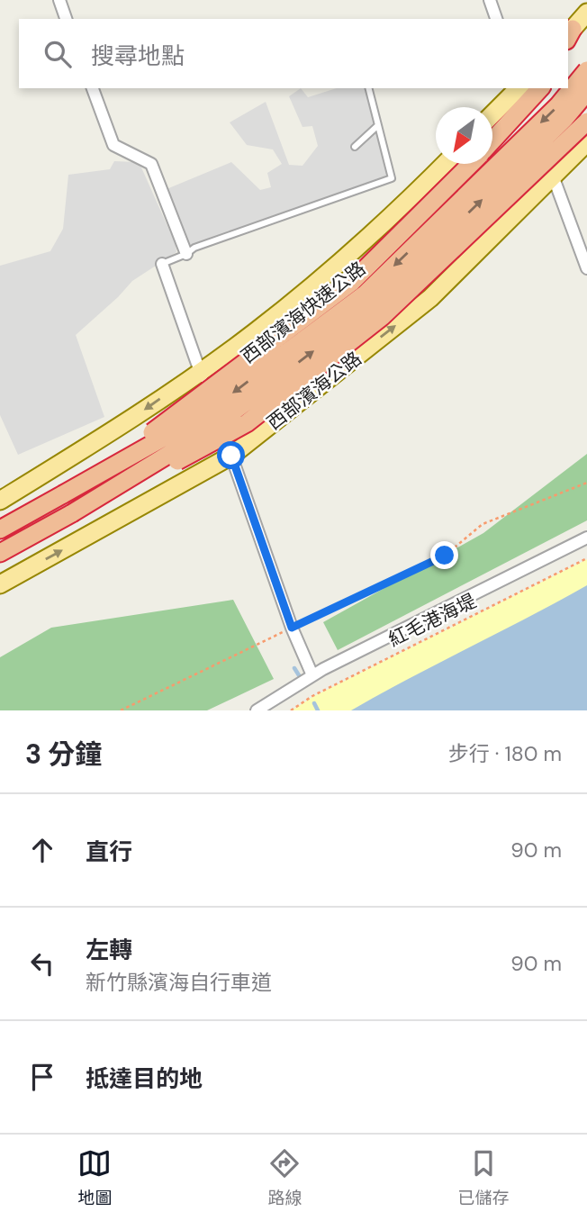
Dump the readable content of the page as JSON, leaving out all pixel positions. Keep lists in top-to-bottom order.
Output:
{
  "streets": {
    "highway": ["西部濱海快速公路"],
    "main road": ["西部濱海公路"],
    "path": ["紅毛港海堤"]
  },
  "north": "bottom left",
  "page": {
    "search": "搜尋地點",
    "heading": ["3 分鐘", "步行 · 180 m"],
    "list": [
      ["直行", "90 m"],
      ["左轉", "新竹縣濱海自行車道", "90 m"],
      "抵達目的地"
    ],
    "nav": ["地圖", "路線", "已儲存"]
  }
}
